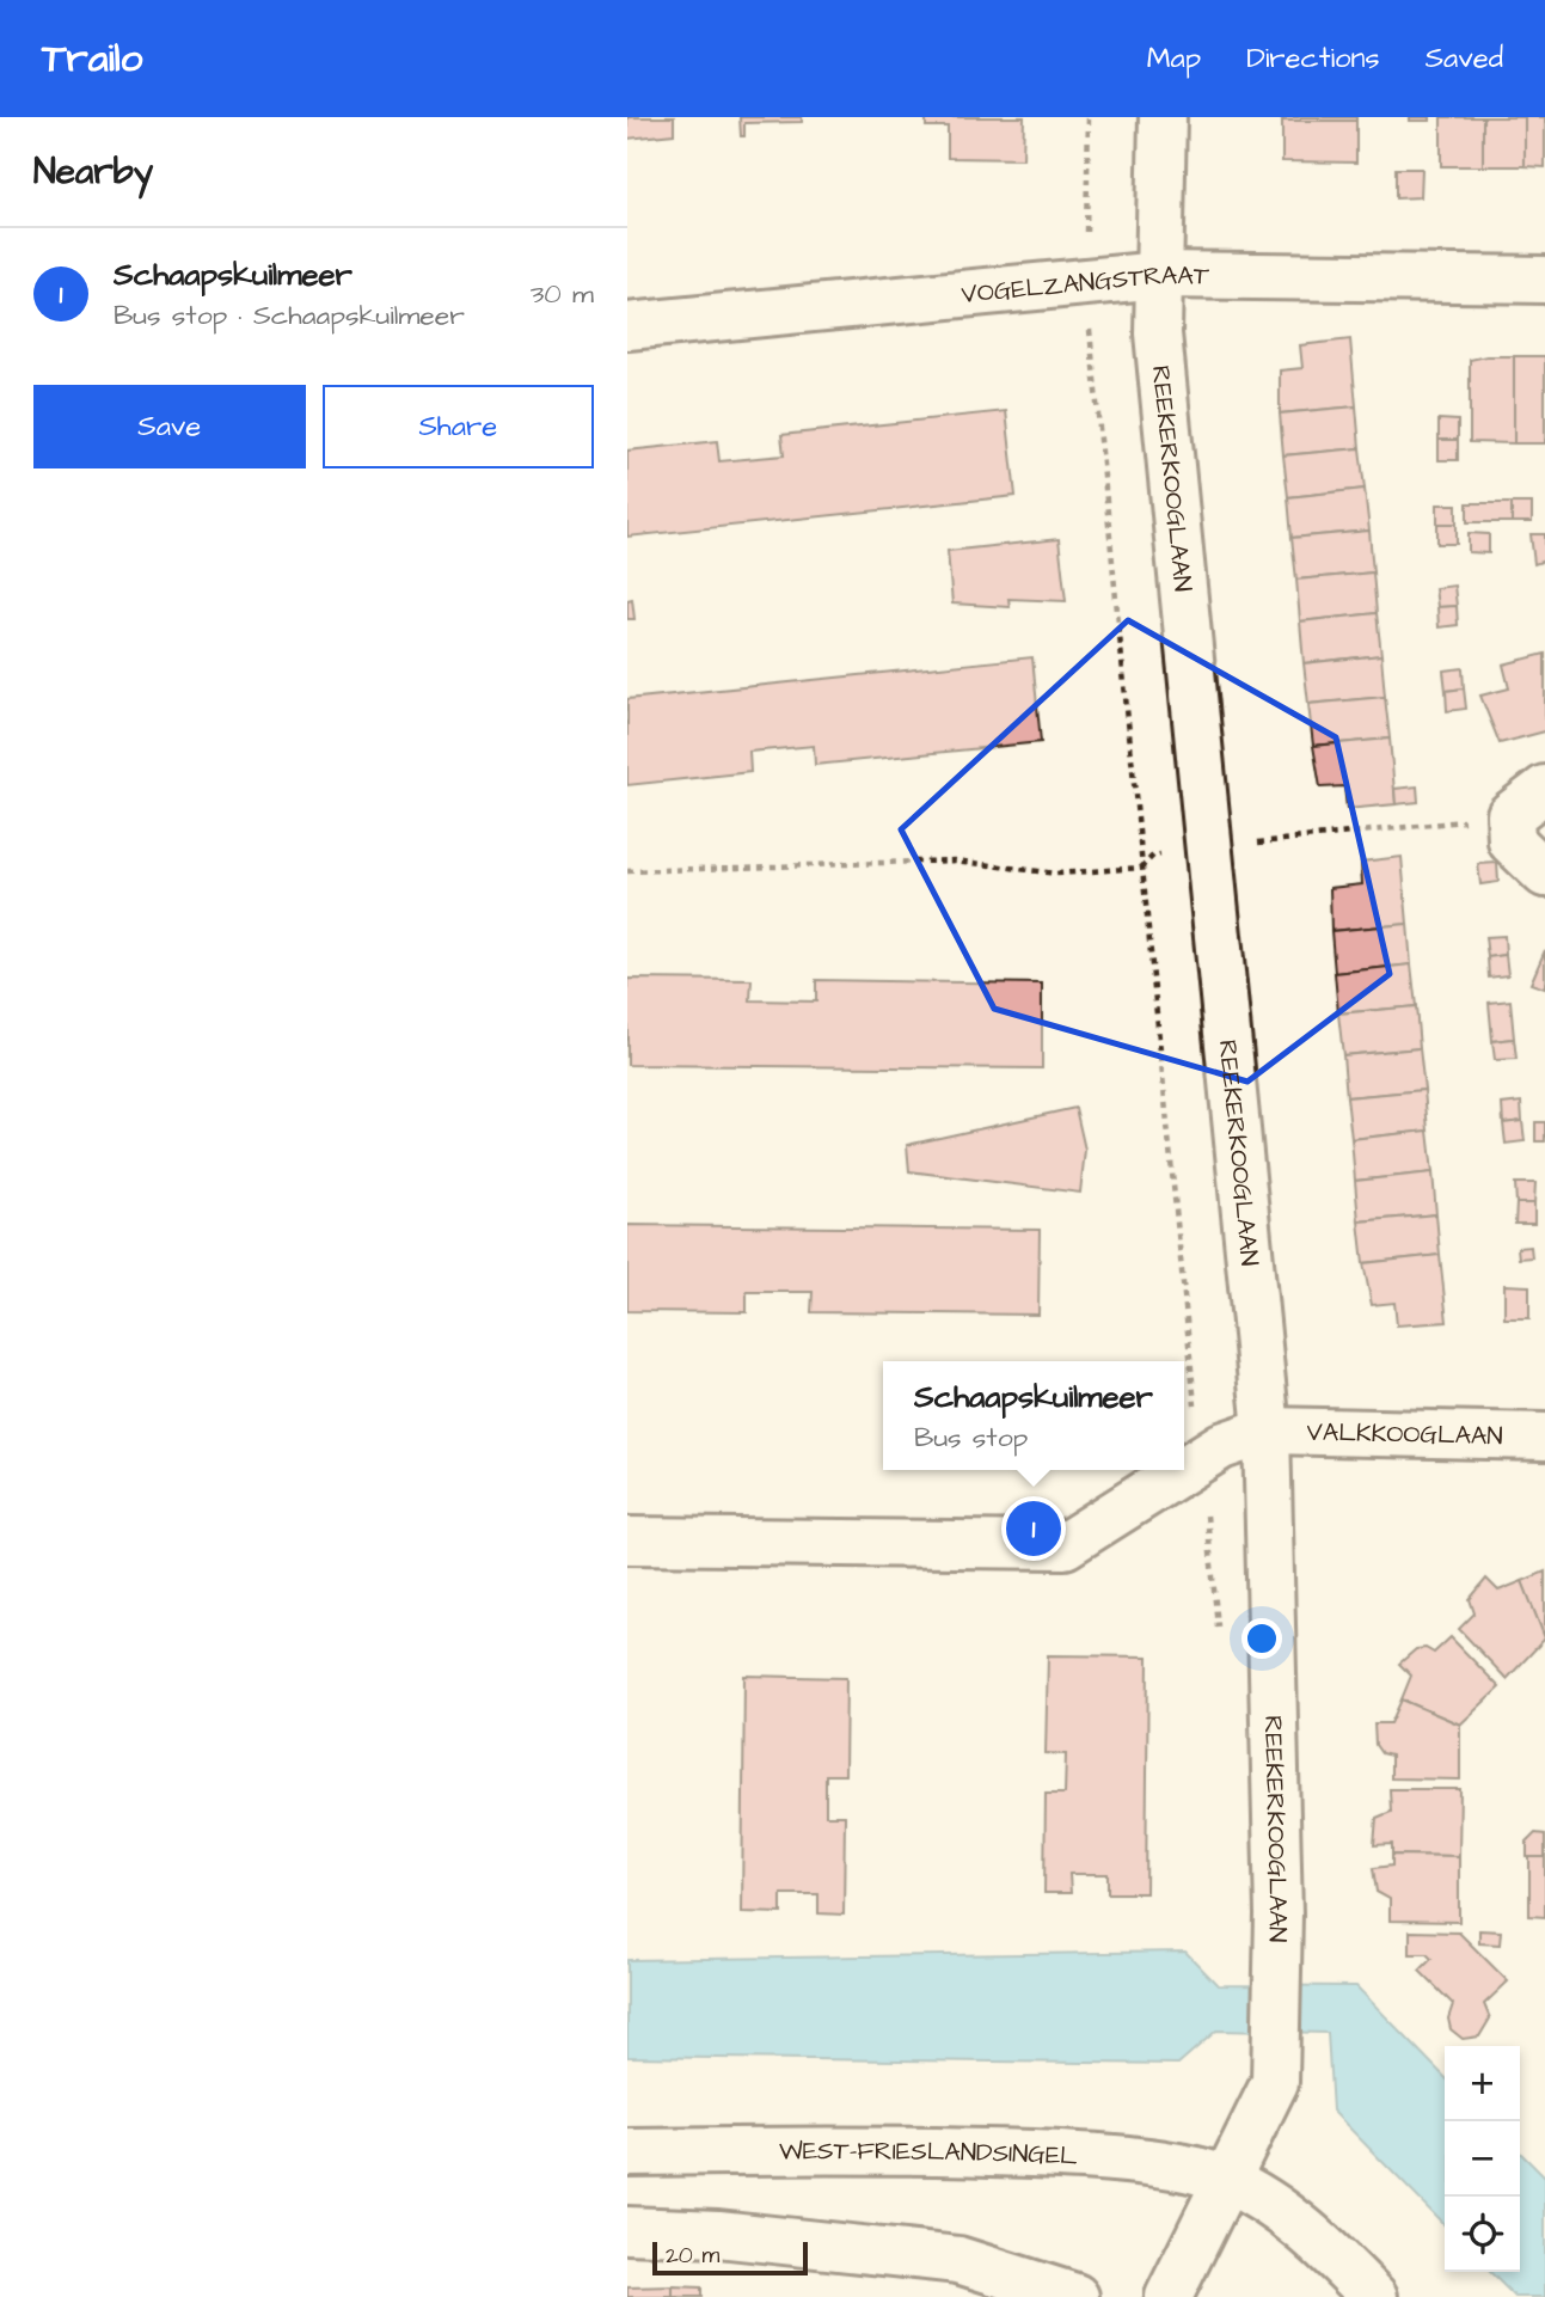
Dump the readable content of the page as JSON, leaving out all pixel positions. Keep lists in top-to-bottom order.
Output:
{
  "streets": {
    "street": [
      "VOGELZANGSTRAAT",
      "REEKERKOOGLAAN",
      "VALKKOOGLAAN",
      "WEST-FRIESLANDSINGEL"
    ]
  },
  "crossings": [
    ["VOGELZANGSTRAAT", "REEKERKOOGLAAN"],
    ["REEKERKOOGLAAN", "VALKKOOGLAAN"],
    ["REEKERKOOGLAAN", "WEST-FRIESLANDSINGEL"]
  ],
  "scale_bar": "20 m",
  "page": {
    "header": "Trailo",
    "nav": ["Map", "Directions", "Saved"],
    "heading": "Nearby",
    "list": [
      {
        "mark": "1",
        "name": "Schaapskuilmeer",
        "note": "Bus stop · Schaapskuilmeer",
        "value": "30 m"
      }
    ],
    "buttons": ["Save", "Share"],
    "popup": ["Schaapskuilmeer", "Bus stop"],
    "pins": "1",
    "map_buttons": ["+", "−"],
    "scale": "20 m"
  }
}
